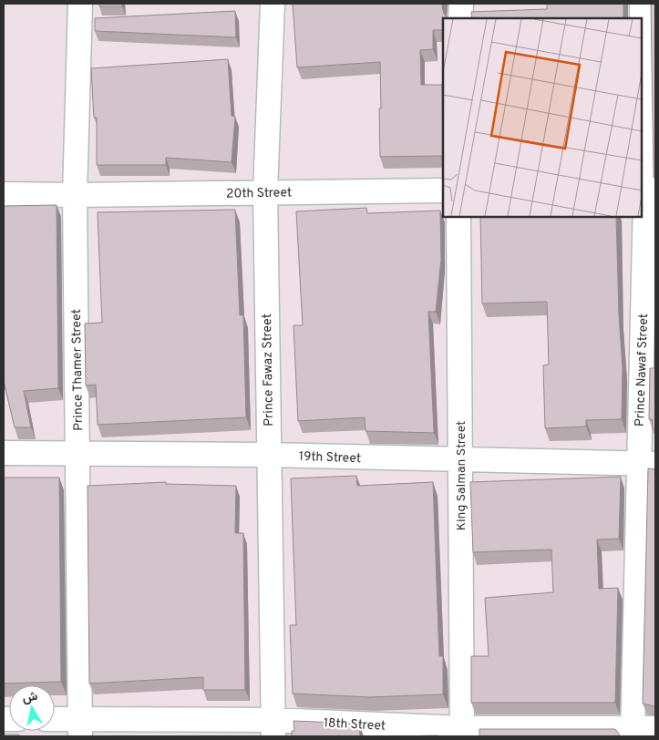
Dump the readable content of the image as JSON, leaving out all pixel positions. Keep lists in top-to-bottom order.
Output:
{
  "streets": {
    "street": [
      "20th Street",
      "Prince Thamer Street",
      "Prince Fawaz Street",
      "Prince Nawaf Street",
      "19th Street",
      "King Salman Street",
      "18th Street"
    ]
  },
  "crossings": [
    ["20th Street", "Prince Thamer Street"],
    ["20th Street", "Prince Fawaz Street"],
    ["Prince Thamer Street", "19th Street"],
    ["Prince Thamer Street", "18th Street"],
    ["Prince Fawaz Street", "19th Street"],
    ["Prince Fawaz Street", "18th Street"],
    ["Prince Nawaf Street", "19th Street"],
    ["Prince Nawaf Street", "18th Street"],
    ["19th Street", "King Salman Street"],
    ["King Salman Street", "18th Street"]
  ],
  "north": "top"
}
